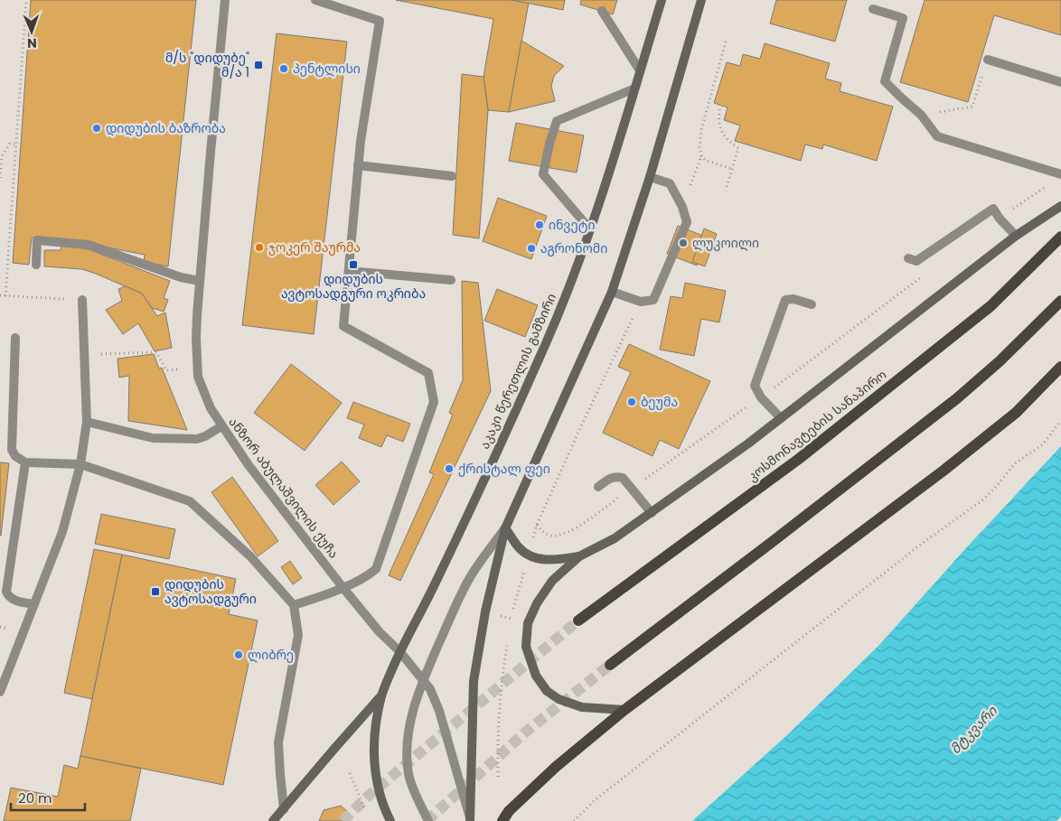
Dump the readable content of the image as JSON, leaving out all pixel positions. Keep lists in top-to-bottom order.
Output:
{
  "streets": {
    "main road": ["აკაკი წერეთლის გამზირი", "კოსმონავტების სანაპირო"],
    "street": ["ანზორ აბულაშვილის ქუჩა"]
  },
  "crossings": [
    ["აკაკი წერეთლის გამზირი", "ანზორ აბულაშვილის ქუჩა"]
  ],
  "water": ["მტკვარი"],
  "places": {
    "transit": ["მ/ს \"დიდუბე\" მ/ა 1", "დიდუბის ავტოსადგური ოკრიბა", "დიდუბის ავტოსადგური"],
    "other": [
      "პენტლისი",
      "დიდუბის ბაზრობა",
      "ინვეტი",
      "ლუკოილი",
      "ჯოკერ შაურმა",
      "აგრონომი",
      "ბეუმა",
      "ქრისტალ ფეი",
      "ლიბრე"
    ]
  },
  "scale_bar": "20 m",
  "north": "bottom"
}
